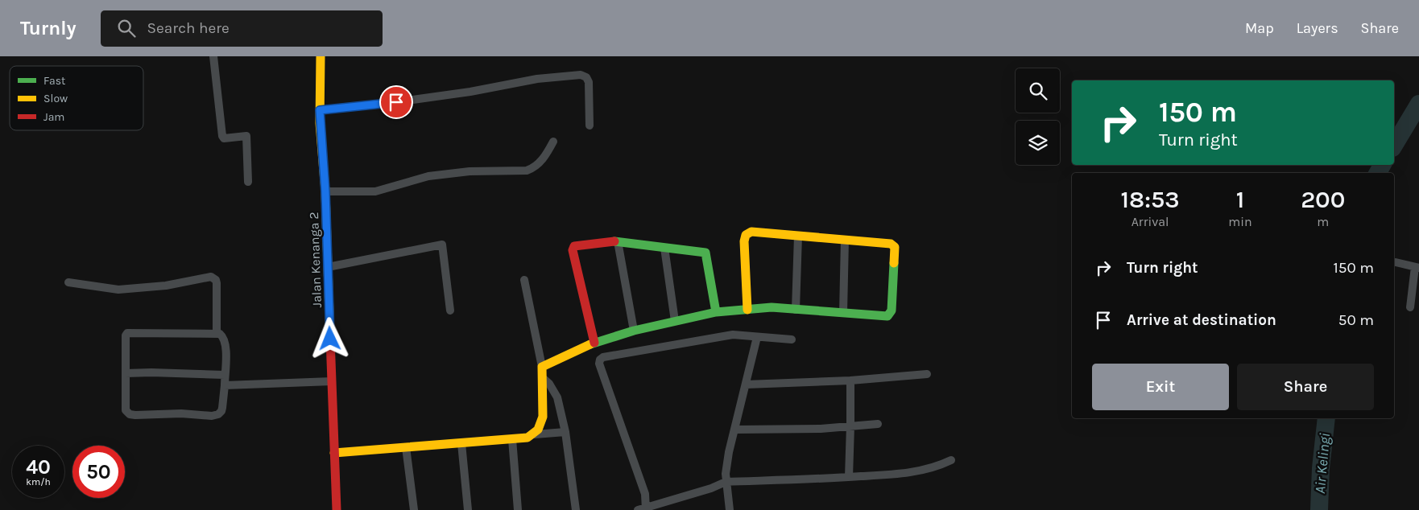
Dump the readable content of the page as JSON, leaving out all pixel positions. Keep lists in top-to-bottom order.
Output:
{
  "streets": {
    "street": ["Jalan Kenanga 2"]
  },
  "water": ["Air Kelingi"],
  "legend": ["Fast", "Slow", "Jam"],
  "page": {
    "header": "Turnly",
    "search": "Search here",
    "nav": ["Map", "Layers", "Share"],
    "turn": ["150 m", "Turn right"],
    "eta": [
      "18:53",
      "Arrival",
      "1",
      "min",
      "200",
      "m"
    ],
    "list": [
      {
        "name": "Turn right",
        "value": "150 m"
      },
      {
        "name": "Arrive at destination",
        "value": "50 m"
      }
    ],
    "buttons": ["Exit", "Share"],
    "speed": "40 km/h",
    "limit": "50"
  }
}
